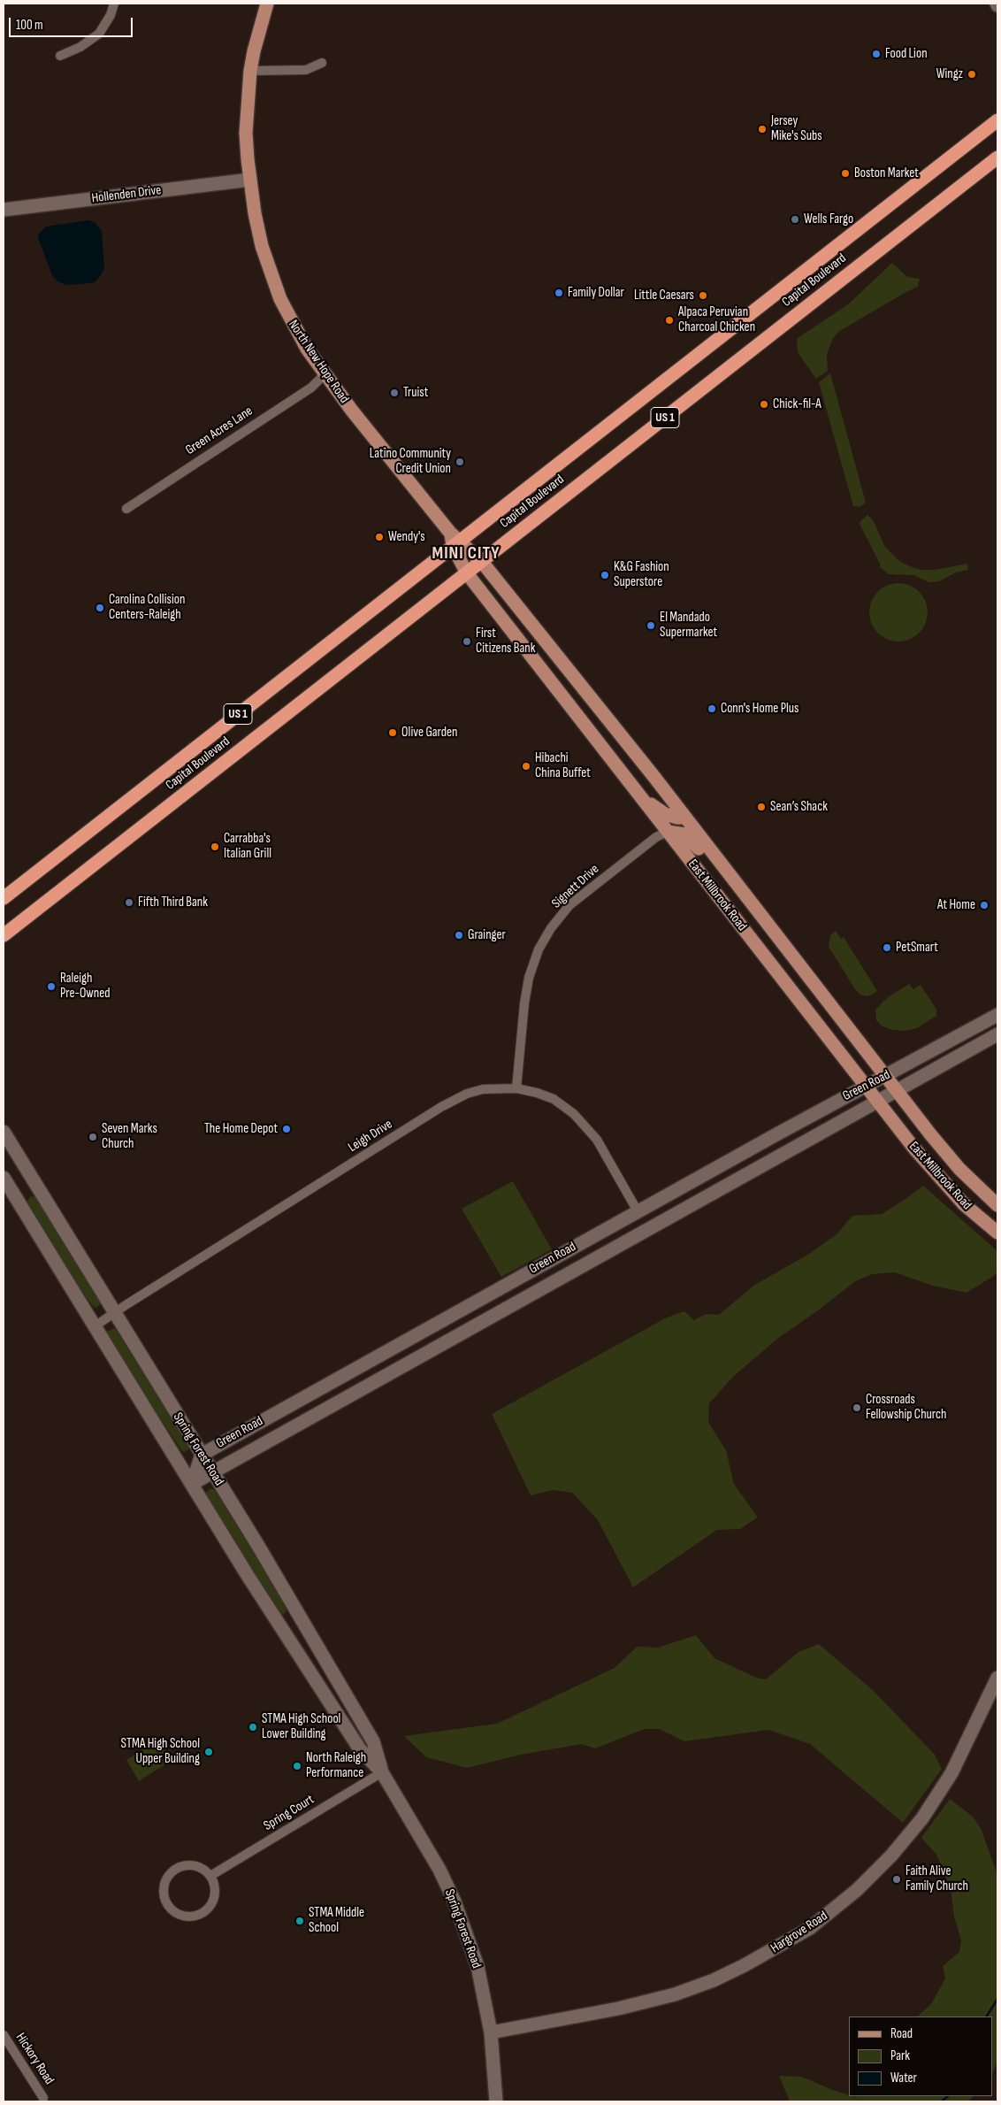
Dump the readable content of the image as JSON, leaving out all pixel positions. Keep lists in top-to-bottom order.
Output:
{
  "streets": {
    "highway": ["Capital Boulevard", "US 1"],
    "main road": ["North New Hope Road", "East Millbrook Road"],
    "street": [
      "Hollenden Drive",
      "Green Acres Lane",
      "Signett Drive",
      "Green Road",
      "Leigh Drive",
      "Spring Forest Road",
      "Spring Court",
      "Hargrove Road",
      "Hickory Road"
    ]
  },
  "crossings": [
    ["Hollenden Drive", "North New Hope Road"],
    ["Capital Boulevard", "North New Hope Road"],
    ["Capital Boulevard", "East Millbrook Road"],
    ["North New Hope Road", "Green Acres Lane"],
    ["North New Hope Road", "East Millbrook Road"],
    ["Signett Drive", "East Millbrook Road"],
    ["Signett Drive", "Leigh Drive"],
    ["East Millbrook Road", "Green Road"],
    ["Green Road", "Leigh Drive"],
    ["Green Road", "Spring Forest Road"],
    ["Leigh Drive", "Spring Forest Road"],
    ["Spring Forest Road", "Spring Court"],
    ["Spring Forest Road", "Hargrove Road"]
  ],
  "districts": ["MINI CITY"],
  "places": [
    "Food Lion",
    "Wingz",
    "Jersey Mike's Subs",
    "Boston Market",
    "Wells Fargo",
    "Family Dollar",
    "Little Caesars",
    "Alpaca Peruvian Charcoal Chicken",
    "Truist",
    "Chick-fil-A",
    "Latino Community Credit Union",
    "Wendy's",
    "K&G Fashion Superstore",
    "Carolina Collision Centers-Raleigh",
    "El Mandado Supermarket",
    "First Citizens Bank",
    "Conn's Home Plus",
    "Olive Garden",
    "Hibachi China Buffet",
    "Sean’s Shack",
    "Carrabba's Italian Grill",
    "Fifth Third Bank",
    "At Home",
    "Grainger",
    "PetSmart",
    "Raleigh Pre-Owned",
    "The Home Depot",
    "Seven Marks Church",
    "Crossroads Fellowship Church",
    "STMA High School Lower Building",
    "STMA High School Upper Building",
    "North Raleigh Performance",
    "Faith Alive Family Church",
    "STMA Middle School"
  ],
  "legend": ["Road", "Park", "Water"],
  "scale_bar": "100 m"
}
